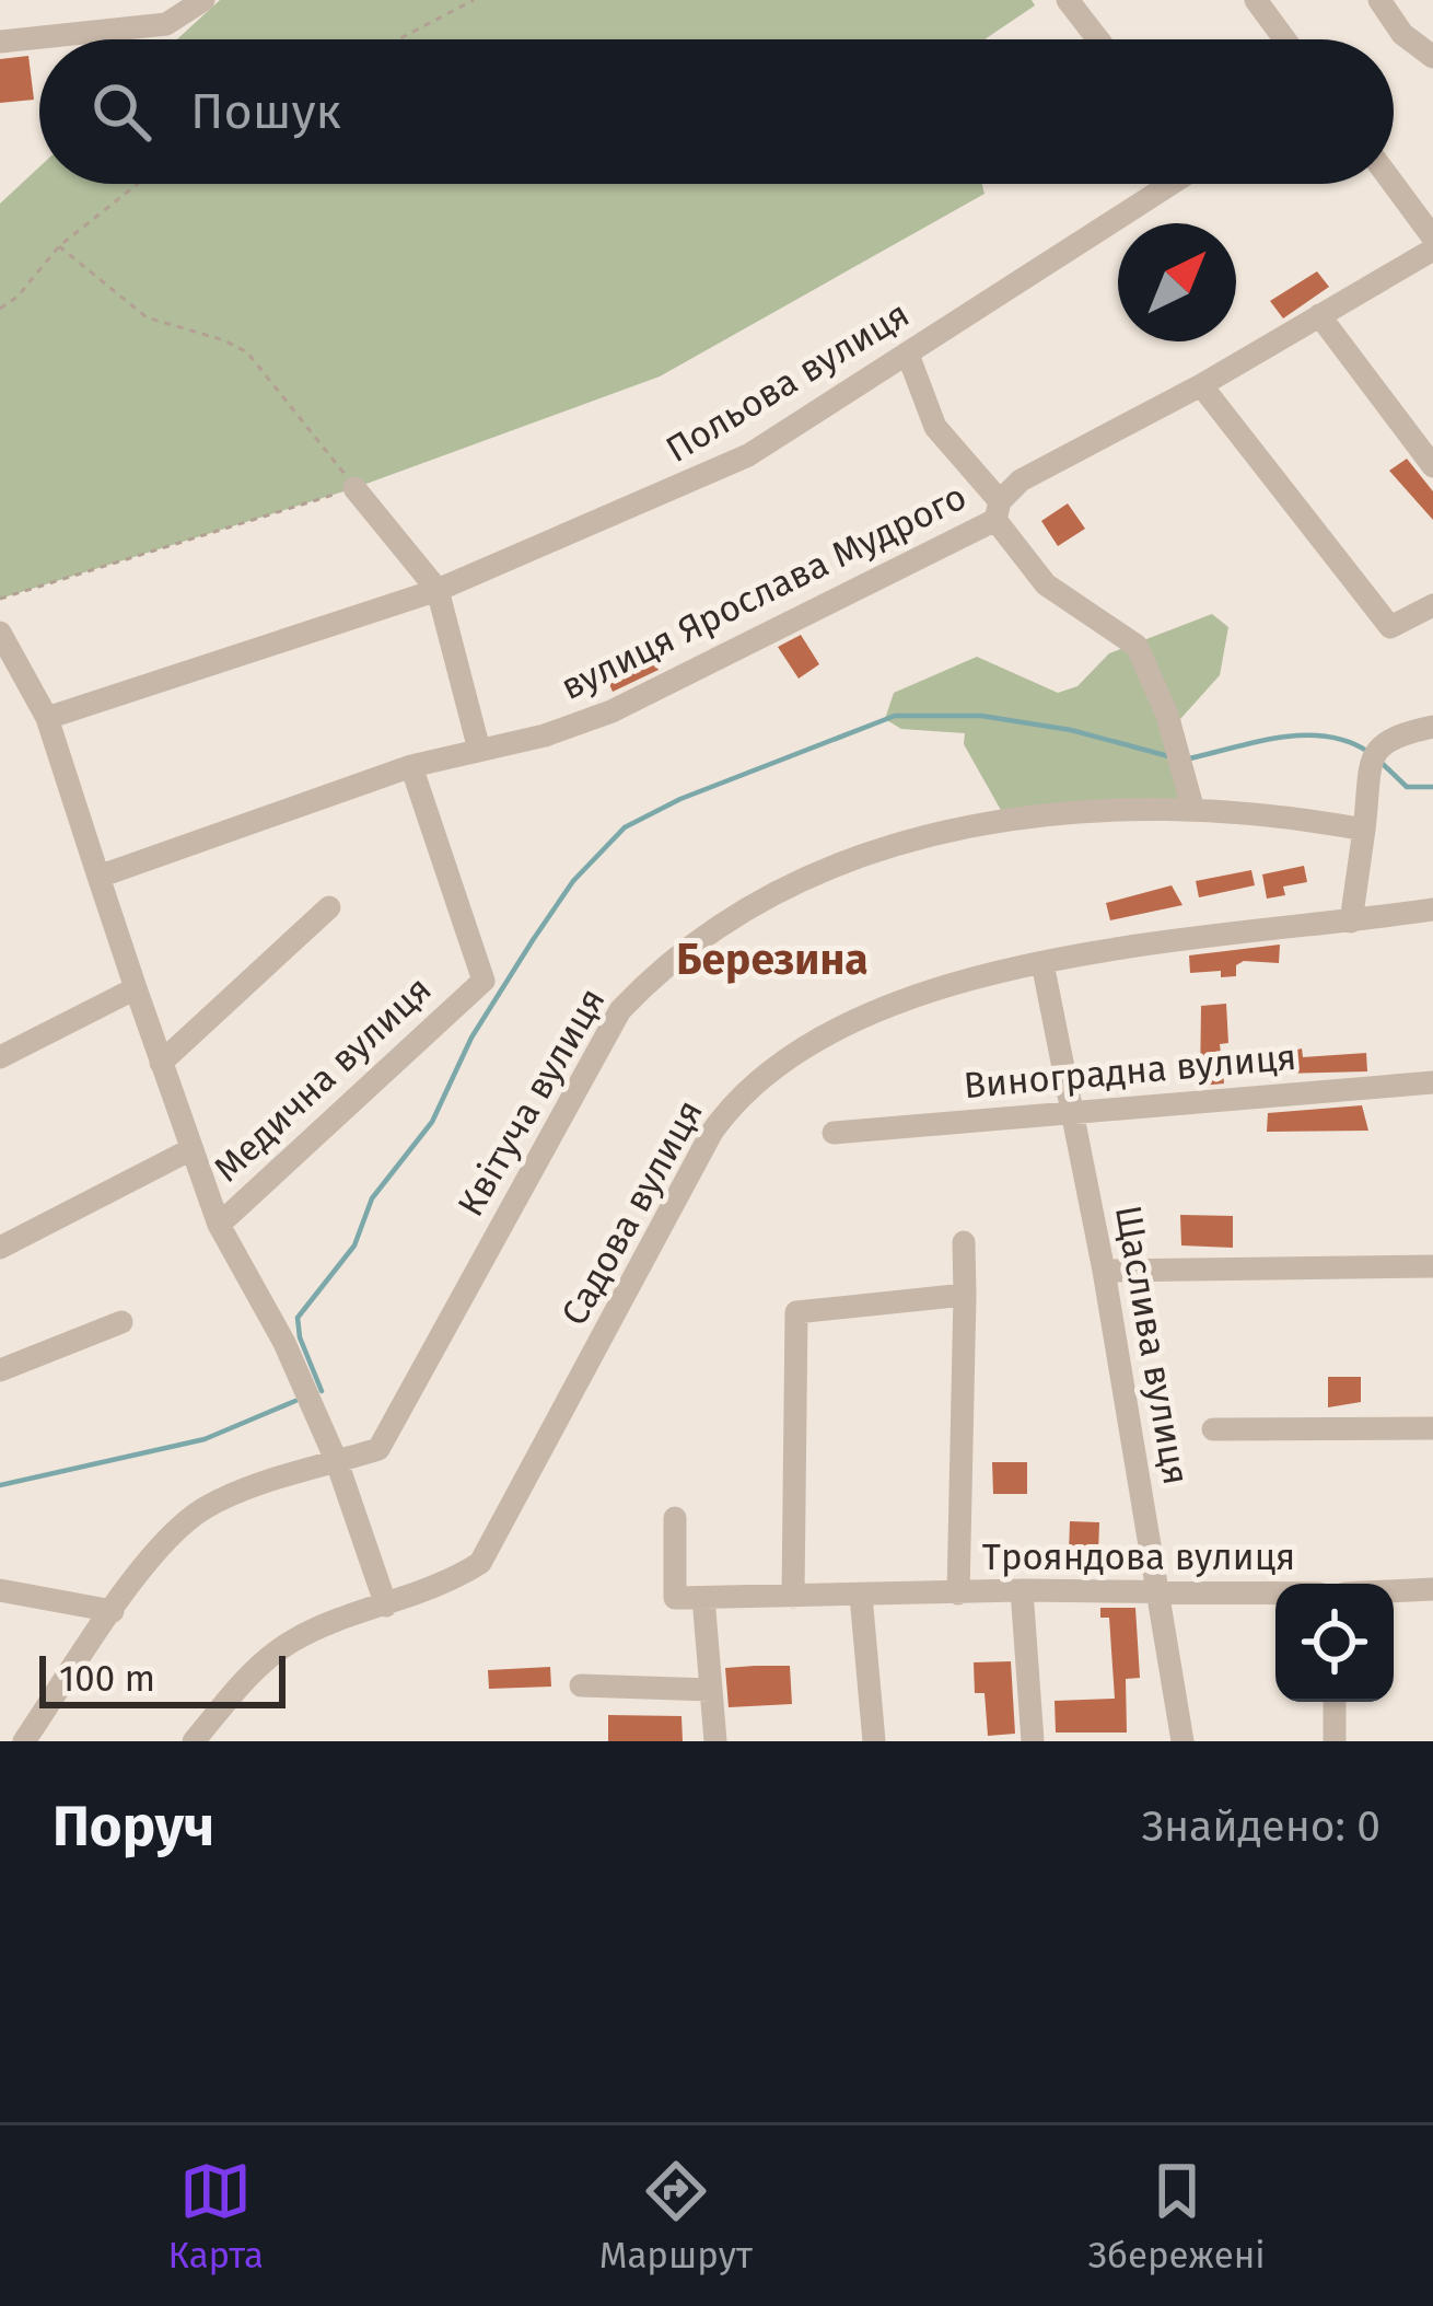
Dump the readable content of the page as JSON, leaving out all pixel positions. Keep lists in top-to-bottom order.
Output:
{
  "streets": {
    "street": [
      "Польова вулиця",
      "вулиця Ярослава Мудрого",
      "Виноградна вулиця",
      "Медична вулиця",
      "Квітуча вулиця",
      "Садова вулиця",
      "Щаслива вулиця",
      "Трояндова вулиця"
    ]
  },
  "crossings": [
    ["вулиця Ярослава Мудрого", "Медична вулиця"],
    ["Виноградна вулиця", "Щаслива вулиця"],
    ["Медична вулиця", "Квітуча вулиця"],
    ["Медична вулиця", "Садова вулиця"],
    ["Садова вулиця", "Щаслива вулиця"],
    ["Щаслива вулиця", "Трояндова вулиця"]
  ],
  "districts": ["Березина"],
  "scale_bar": "100 m",
  "north": "top right",
  "page": {
    "search": "Пошук",
    "scale": "100 m",
    "heading": ["Поруч", "Знайдено: 0"],
    "nav": ["Карта", "Маршрут", "Збережені"]
  }
}
